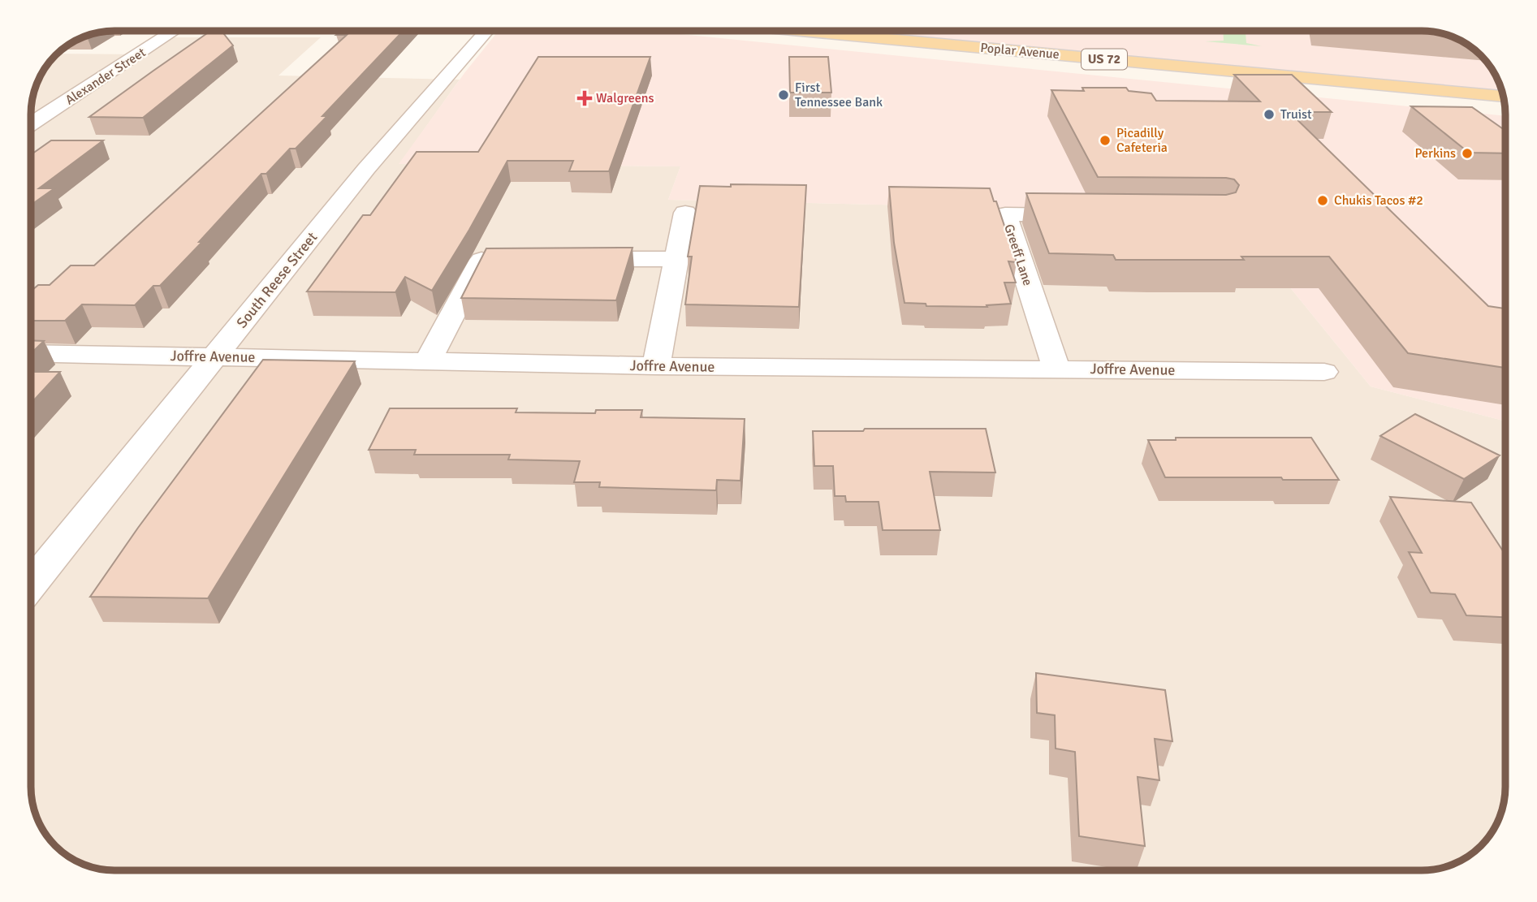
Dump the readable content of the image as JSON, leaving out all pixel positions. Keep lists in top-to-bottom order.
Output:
{
  "streets": {
    "main road": ["Poplar Avenue", "US 72"],
    "street": [
      "Alexander Street",
      "Greeff Lane",
      "South Reese Street",
      "Joffre Avenue"
    ]
  },
  "crossings": [
    ["Greeff Lane", "Joffre Avenue"],
    ["South Reese Street", "Joffre Avenue"]
  ],
  "places": {
    "other": [
      "First Tennessee Bank",
      "Truist",
      "Picadilly Cafeteria",
      "Perkins",
      "Chukis Tacos #2"
    ],
    "health": ["Walgreens"]
  }
}
